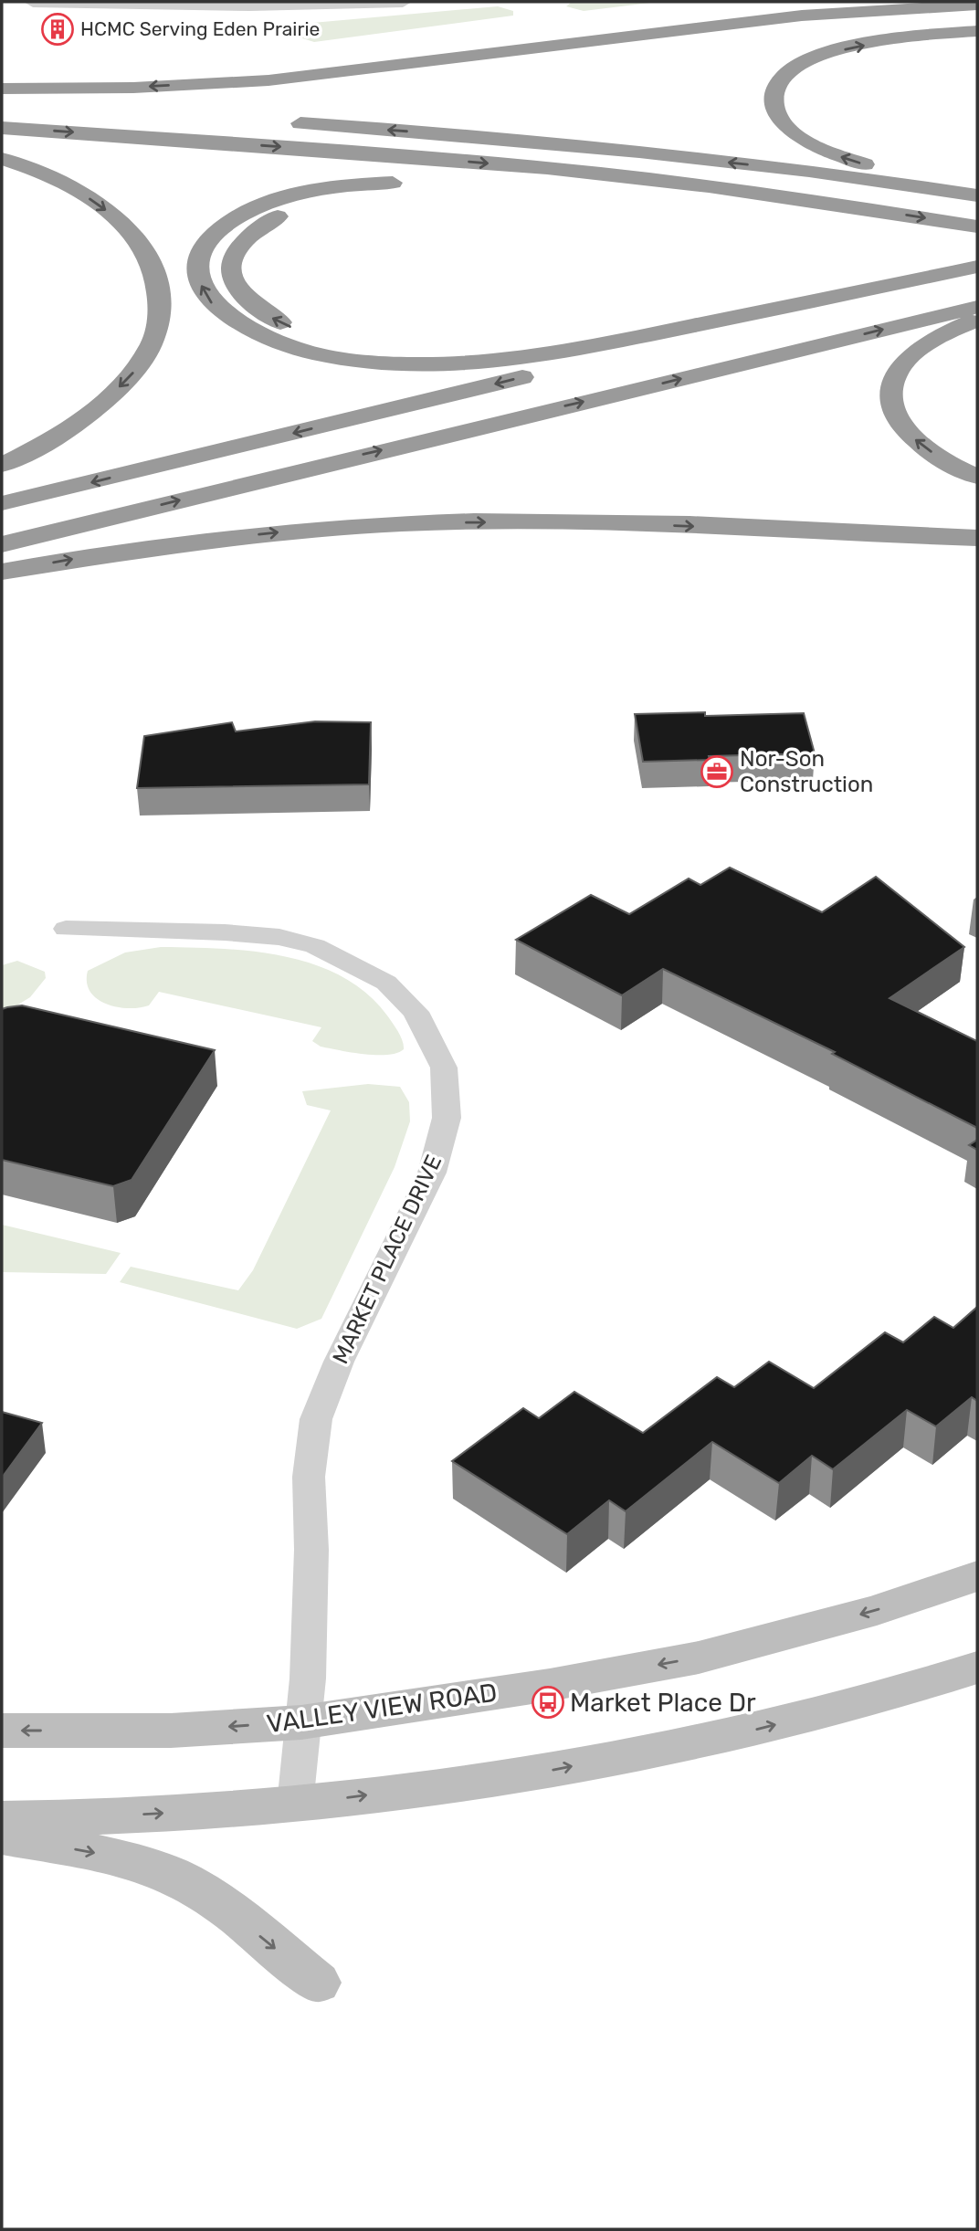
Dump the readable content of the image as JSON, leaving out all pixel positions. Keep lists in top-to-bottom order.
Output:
{
  "streets": {
    "main road": ["VALLEY VIEW ROAD"],
    "street": ["MARKET PLACE DRIVE"]
  },
  "crossings": [
    ["MARKET PLACE DRIVE", "VALLEY VIEW ROAD"]
  ],
  "places": {
    "building": ["HCMC Serving Eden Prairie"],
    "office": ["Nor-Son Construction"],
    "bus stop": ["Market Place Dr"]
  }
}
